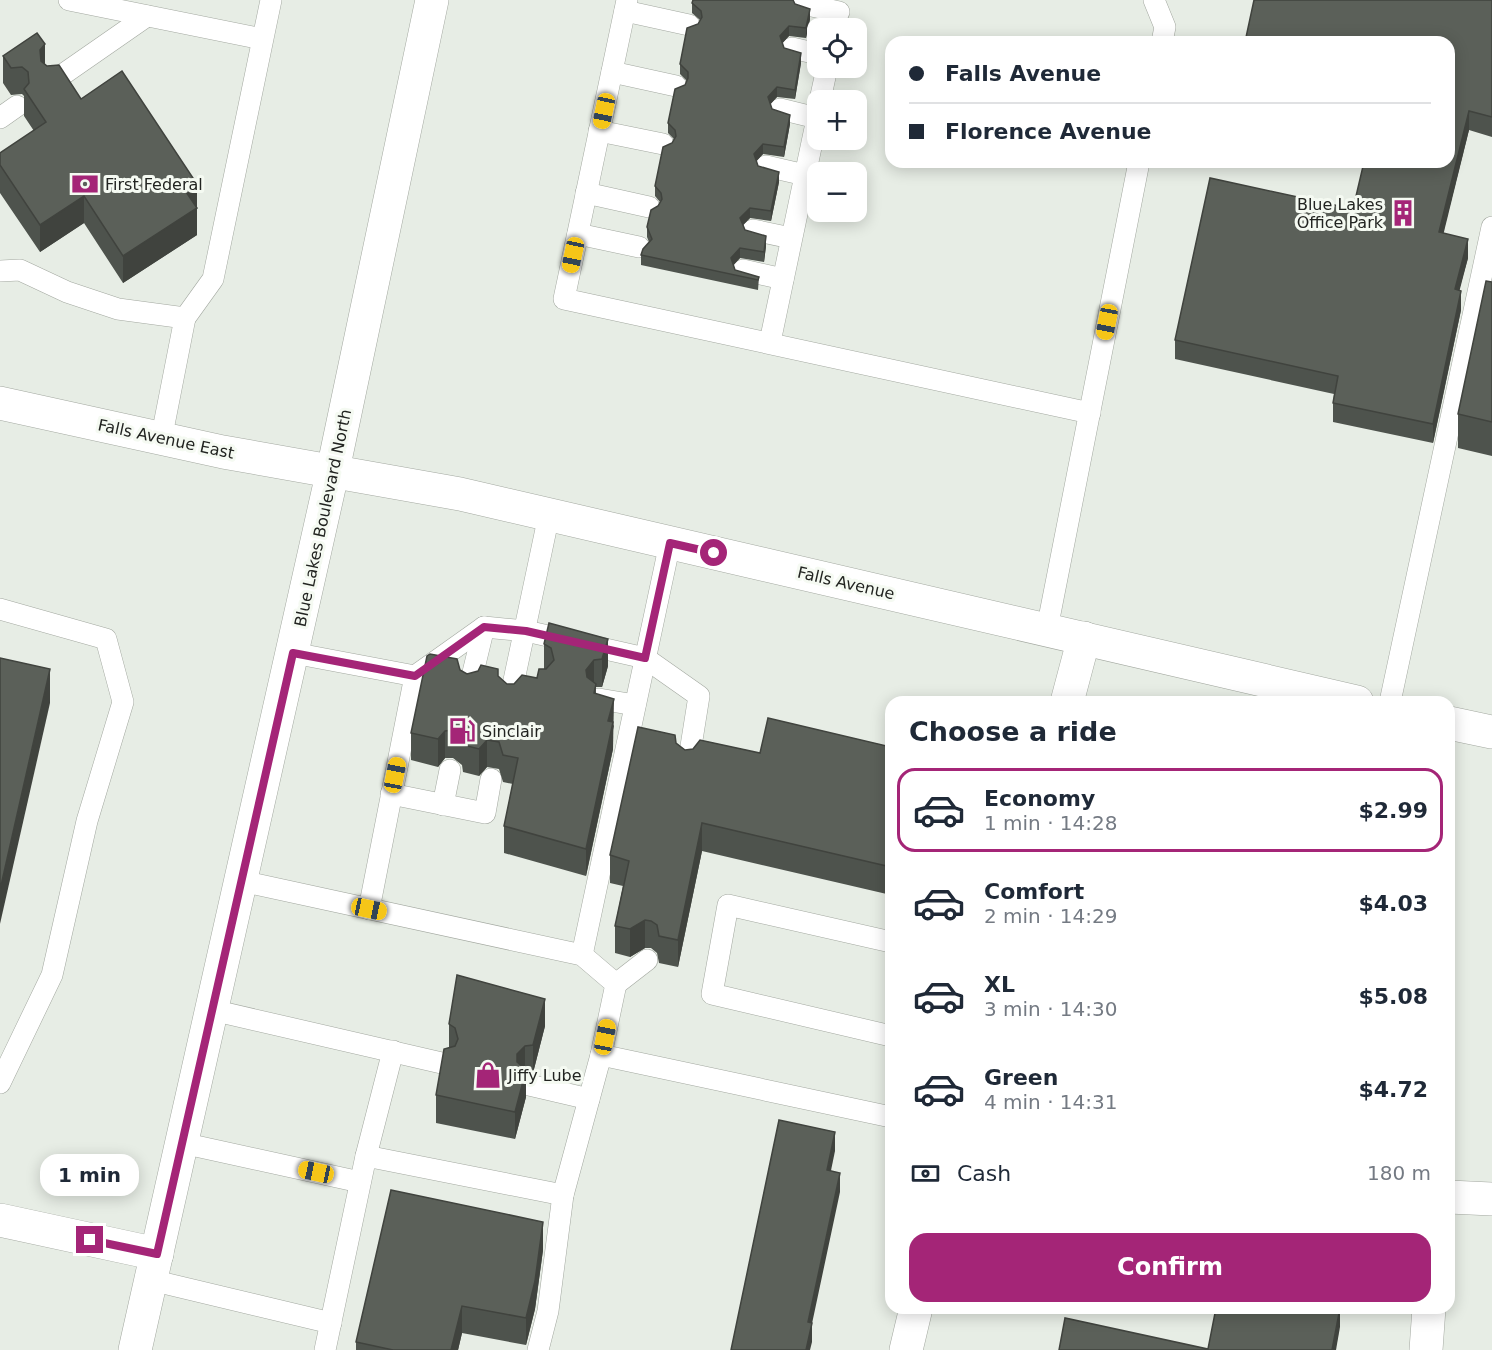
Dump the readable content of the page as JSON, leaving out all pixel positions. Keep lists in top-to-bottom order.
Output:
{
  "streets": {
    "main road": ["Falls Avenue East", "Blue Lakes Boulevard North", "Falls Avenue"]
  },
  "crossings": [
    ["Falls Avenue East", "Blue Lakes Boulevard North"],
    ["Falls Avenue East", "Falls Avenue"],
    ["Blue Lakes Boulevard North", "Falls Avenue"]
  ],
  "places": {
    "bank": ["First Federal"],
    "building": ["Blue Lakes Office Park"],
    "fuel station": ["Sinclair"],
    "shop": ["Jiffy Lube"]
  },
  "page": {
    "map_buttons": ["+", "−"],
    "banner": ["Falls Avenue", "Florence Avenue"],
    "heading": "Choose a ride",
    "list": [
      {
        "name": "Economy",
        "note": "1 min · 14:28",
        "value": "$2.99"
      },
      {
        "name": "Comfort",
        "note": "2 min · 14:29",
        "value": "$4.03"
      },
      {
        "name": "XL",
        "note": "3 min · 14:30",
        "value": "$5.08"
      },
      {
        "name": "Green",
        "note": "4 min · 14:31",
        "value": "$4.72"
      }
    ],
    "pay": ["Cash", "180 m"],
    "bubble": "1 min",
    "buttons": "Confirm"
  }
}
